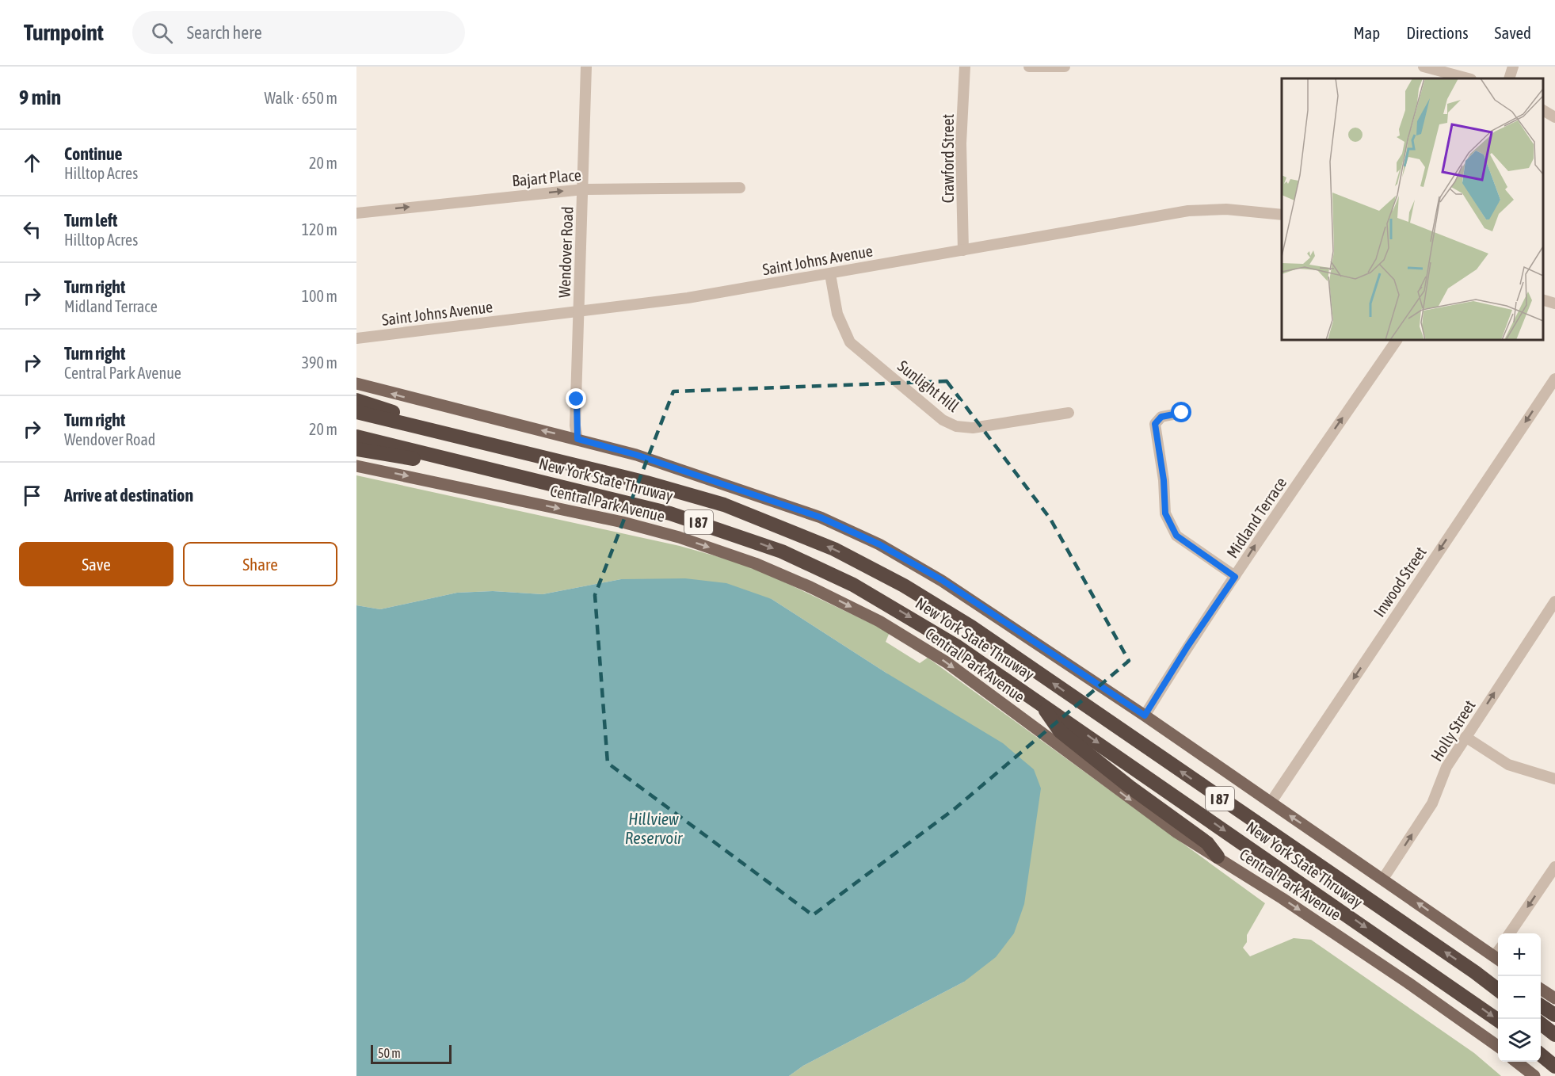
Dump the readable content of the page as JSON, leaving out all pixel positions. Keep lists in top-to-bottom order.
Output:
{
  "streets": {
    "highway": ["New York State Thruway", "I 87"],
    "main road": ["Central Park Avenue"],
    "street": [
      "Crawford Street",
      "Bajart Place",
      "Wendover Road",
      "Saint Johns Avenue",
      "Sunlight Hill",
      "Midland Terrace",
      "Inwood Street",
      "Holly Street"
    ]
  },
  "crossings": [
    ["Crawford Street", "Saint Johns Avenue"],
    ["Bajart Place", "Wendover Road"],
    ["Wendover Road", "Saint Johns Avenue"],
    ["Saint Johns Avenue", "Sunlight Hill"]
  ],
  "one_way": [
    "Bajart Place",
    "Midland Terrace",
    "Inwood Street",
    "Holly Street"
  ],
  "water": ["Hillview Reservoir"],
  "scale_bar": "50 m",
  "page": {
    "header": "Turnpoint",
    "search": "Search here",
    "nav": ["Map", "Directions", "Saved"],
    "heading": ["9 min", "Walk · 650 m"],
    "list": [
      ["Continue", "Hilltop Acres", "20 m"],
      ["Turn left", "Hilltop Acres", "120 m"],
      ["Turn right", "Midland Terrace", "100 m"],
      ["Turn right", "Central Park Avenue", "390 m"],
      ["Turn right", "Wendover Road", "20 m"],
      "Arrive at destination"
    ],
    "buttons": ["Save", "Share"],
    "map_buttons": ["+", "−"],
    "scale": "50 m"
  }
}
